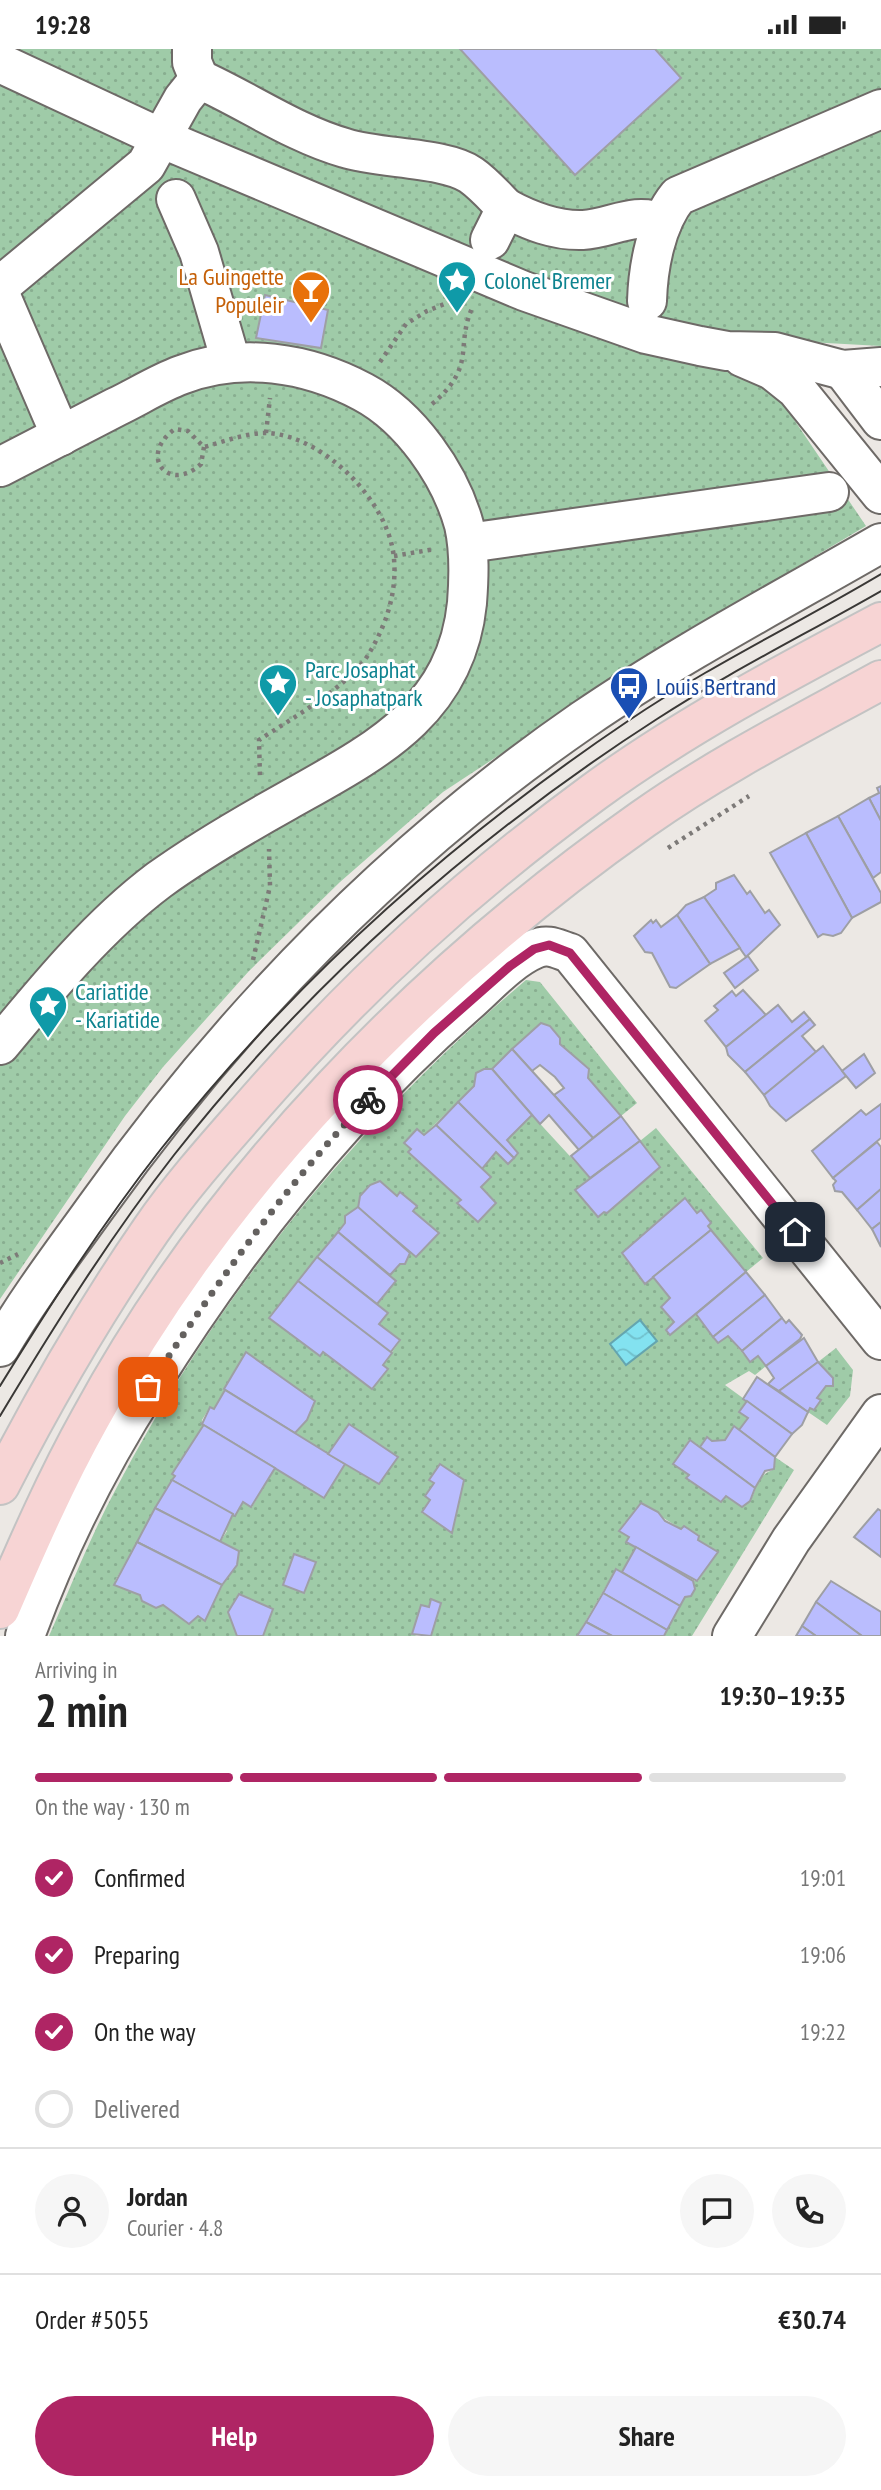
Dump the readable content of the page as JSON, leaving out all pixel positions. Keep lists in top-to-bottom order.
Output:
{
  "places": {
    "place": ["Colonel Bremer", "Parc Josaphat - Josaphatpark", "Cariatide - Kariatide"],
    "bar": ["La Guingette Populeir"],
    "bus stop": ["Louis Bertrand"]
  },
  "page": {
    "status": "19:28",
    "heading": ["2 min", "Arriving in", "19:30–19:35"],
    "panel": [
      "Jordan",
      "Courier · 4.8",
      "Order #5055",
      "€30.74"
    ],
    "bar": "On the way · 130 m",
    "list": [
      ["Confirmed", "19:01"],
      ["Preparing", "19:06"],
      ["On the way", "19:22"],
      "Delivered"
    ],
    "buttons": ["Help", "Share"]
  }
}
